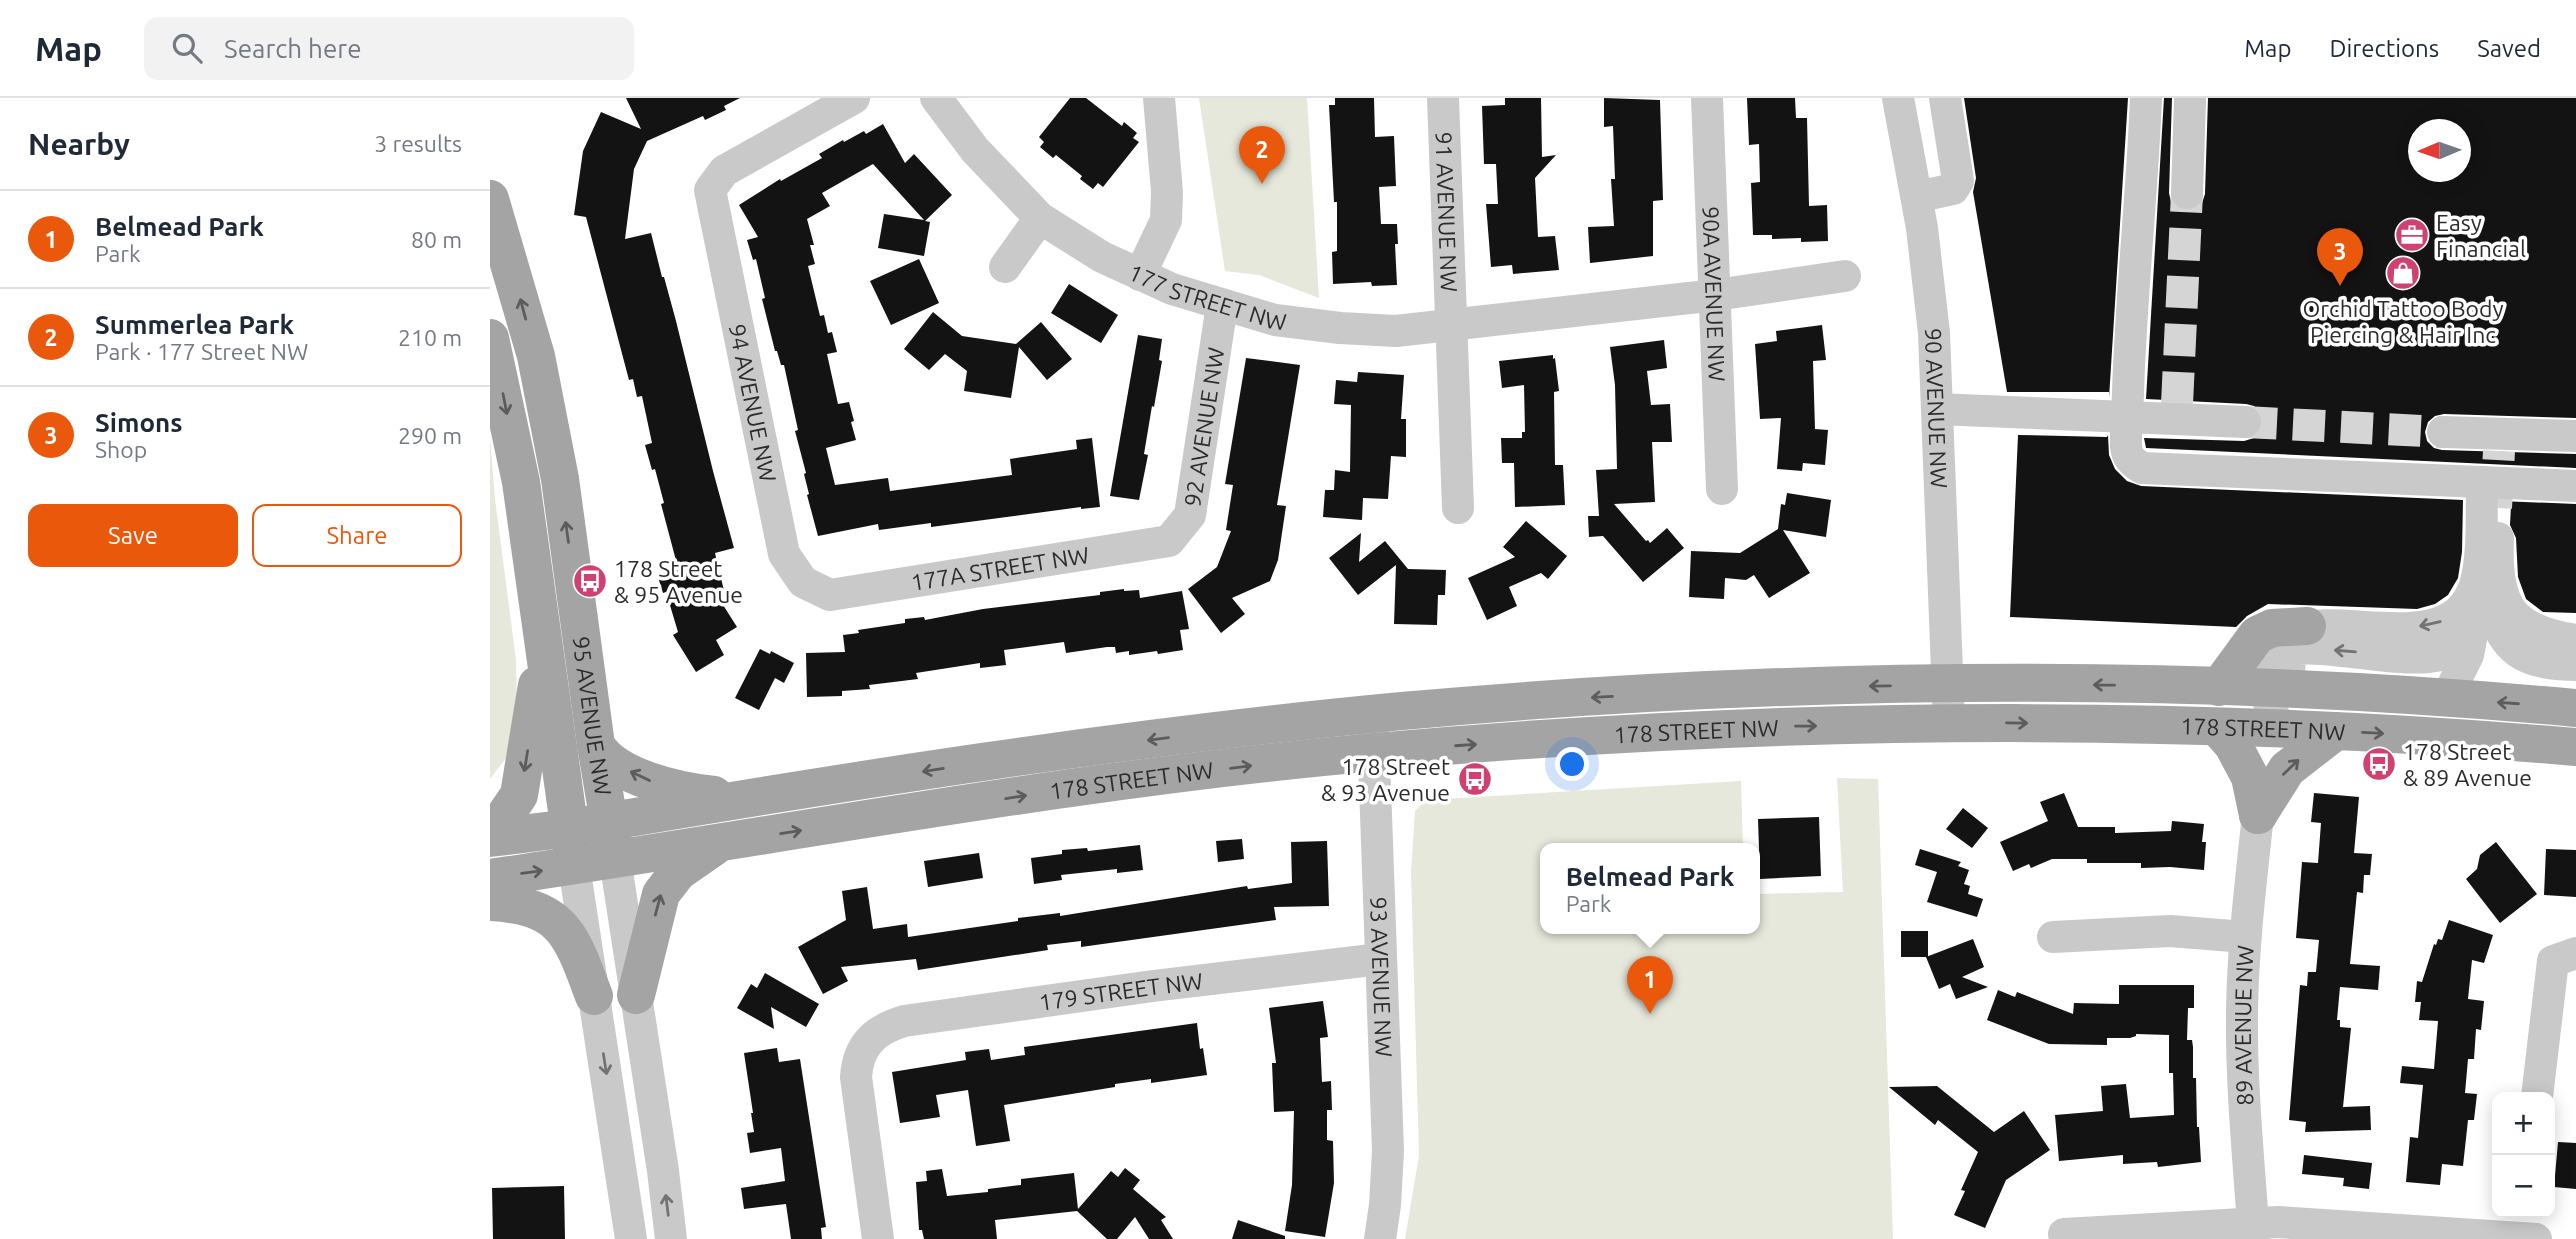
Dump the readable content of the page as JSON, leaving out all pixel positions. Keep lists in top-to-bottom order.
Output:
{
  "streets": {
    "main road": ["95 AVENUE NW", "178 STREET NW"],
    "street": [
      "91 AVENUE NW",
      "177 STREET NW",
      "90A AVENUE NW",
      "94 AVENUE NW",
      "90 AVENUE NW",
      "92 AVENUE NW",
      "177A STREET NW",
      "93 AVENUE NW",
      "179 STREET NW",
      "89 AVENUE NW"
    ]
  },
  "crossings": [
    ["91 AVENUE NW", "177 STREET NW"],
    ["177 STREET NW", "90A AVENUE NW"],
    ["177 STREET NW", "92 AVENUE NW"],
    ["94 AVENUE NW", "177A STREET NW"],
    ["90 AVENUE NW", "178 STREET NW"],
    ["92 AVENUE NW", "177A STREET NW"],
    ["95 AVENUE NW", "178 STREET NW"],
    ["178 STREET NW", "93 AVENUE NW"],
    ["93 AVENUE NW", "179 STREET NW"]
  ],
  "places": {
    "office": ["Easy Financial"],
    "shop": ["Orchid Tattoo Body Piercing & Hair Inc"],
    "bus stop": ["178 Street & 95 Avenue", "178 Street & 89 Avenue", "178 Street & 93 Avenue"]
  },
  "north": "left",
  "page": {
    "header": "Map",
    "search": "Search here",
    "nav": ["Map", "Directions", "Saved"],
    "heading": ["Nearby", "3 results"],
    "pins": ["2", "3", "1"],
    "list": [
      {
        "mark": "1",
        "name": "Belmead Park",
        "note": "Park",
        "value": "80 m"
      },
      {
        "mark": "2",
        "name": "Summerlea Park",
        "note": "Park · 177 Street NW",
        "value": "210 m"
      },
      {
        "mark": "3",
        "name": "Simons",
        "note": "Shop",
        "value": "290 m"
      }
    ],
    "buttons": ["Save", "Share"],
    "popup": ["Belmead Park", "Park"],
    "map_buttons": ["+", "−"]
  }
}
